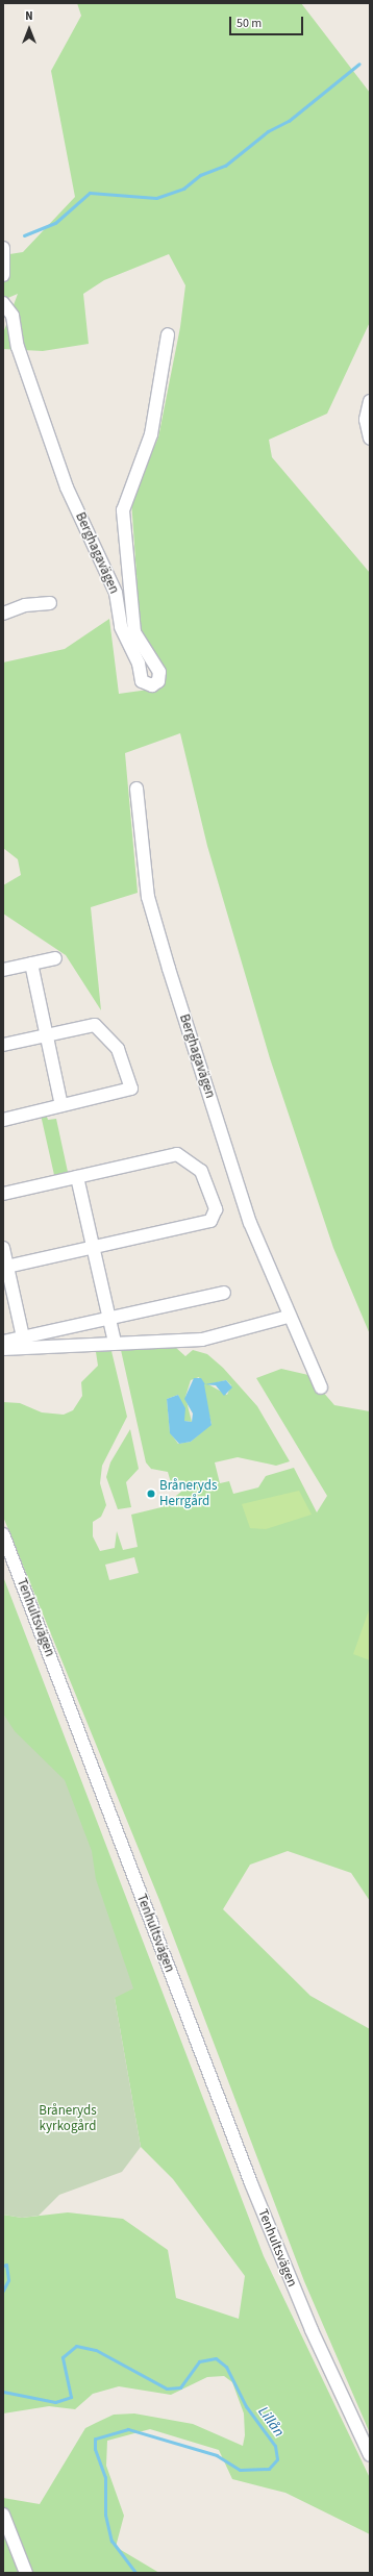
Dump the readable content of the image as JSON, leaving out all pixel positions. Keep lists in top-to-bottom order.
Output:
{
  "streets": {
    "street": ["Berghagavägen", "Tenhultsvägen"]
  },
  "water": ["Lillån"],
  "parks": ["Bråneryds kyrkogård"],
  "places": ["Bråneryds Herrgård"],
  "scale_bar": "50 m",
  "north": "top"
}
